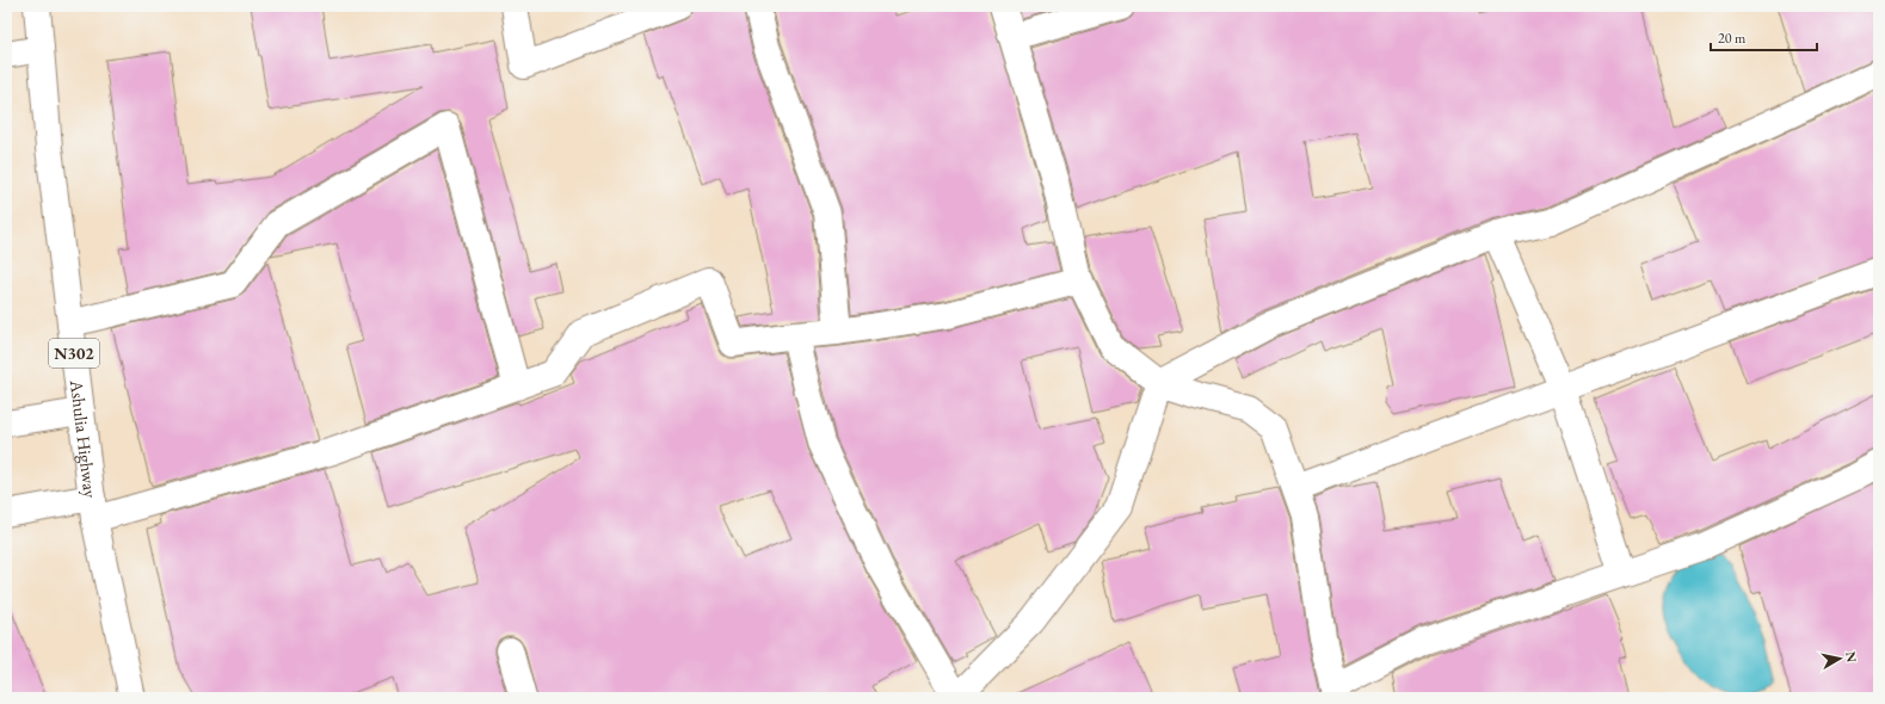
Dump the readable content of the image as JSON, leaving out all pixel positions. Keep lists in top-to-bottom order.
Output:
{
  "streets": {
    "main road": ["N302", "Ashulia Highway"]
  },
  "scale_bar": "20 m",
  "north": "right"
}
